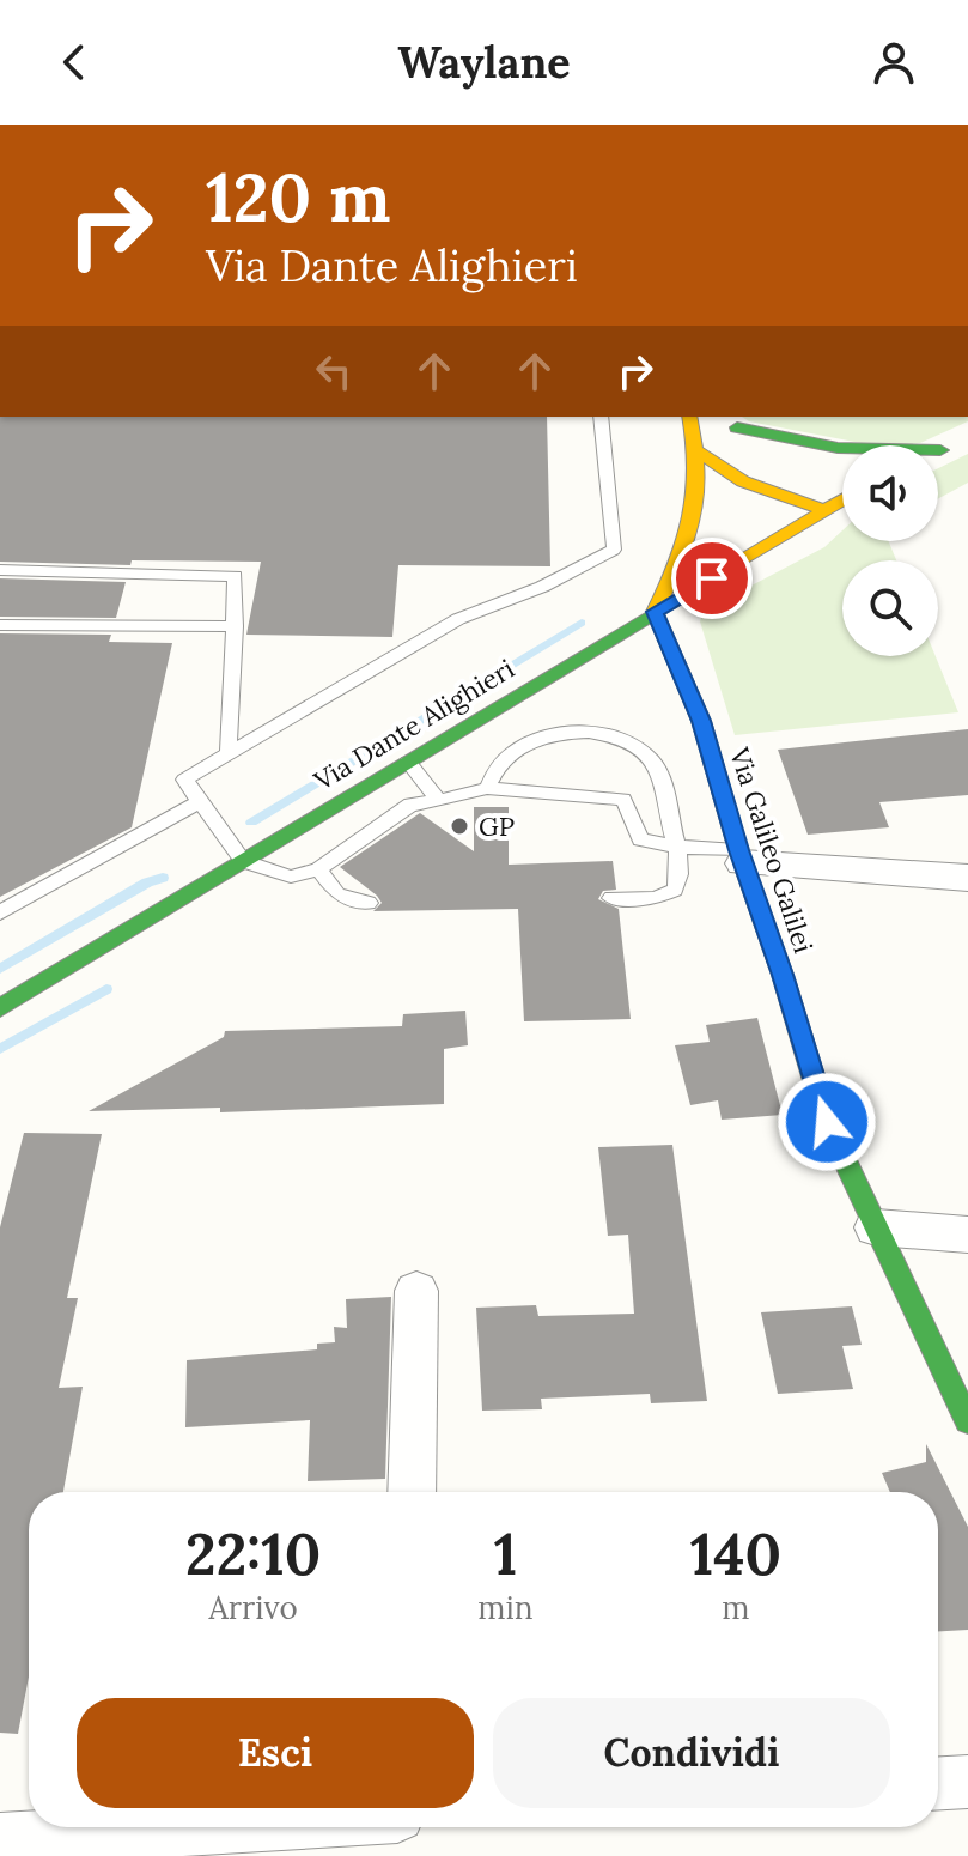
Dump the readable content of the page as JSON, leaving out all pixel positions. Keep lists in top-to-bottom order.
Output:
{
  "streets": {
    "main road": ["Via Dante Alighieri", "Via Galileo Galilei"]
  },
  "crossings": [
    ["Via Dante Alighieri", "Via Galileo Galilei"]
  ],
  "places": ["GP"],
  "page": {
    "header": "Waylane",
    "turn": ["120 m", "Via Dante Alighieri"],
    "eta": [
      "22:10",
      "Arrivo",
      "1",
      "min",
      "140",
      "m"
    ],
    "buttons": ["Esci", "Condividi"]
  }
}
